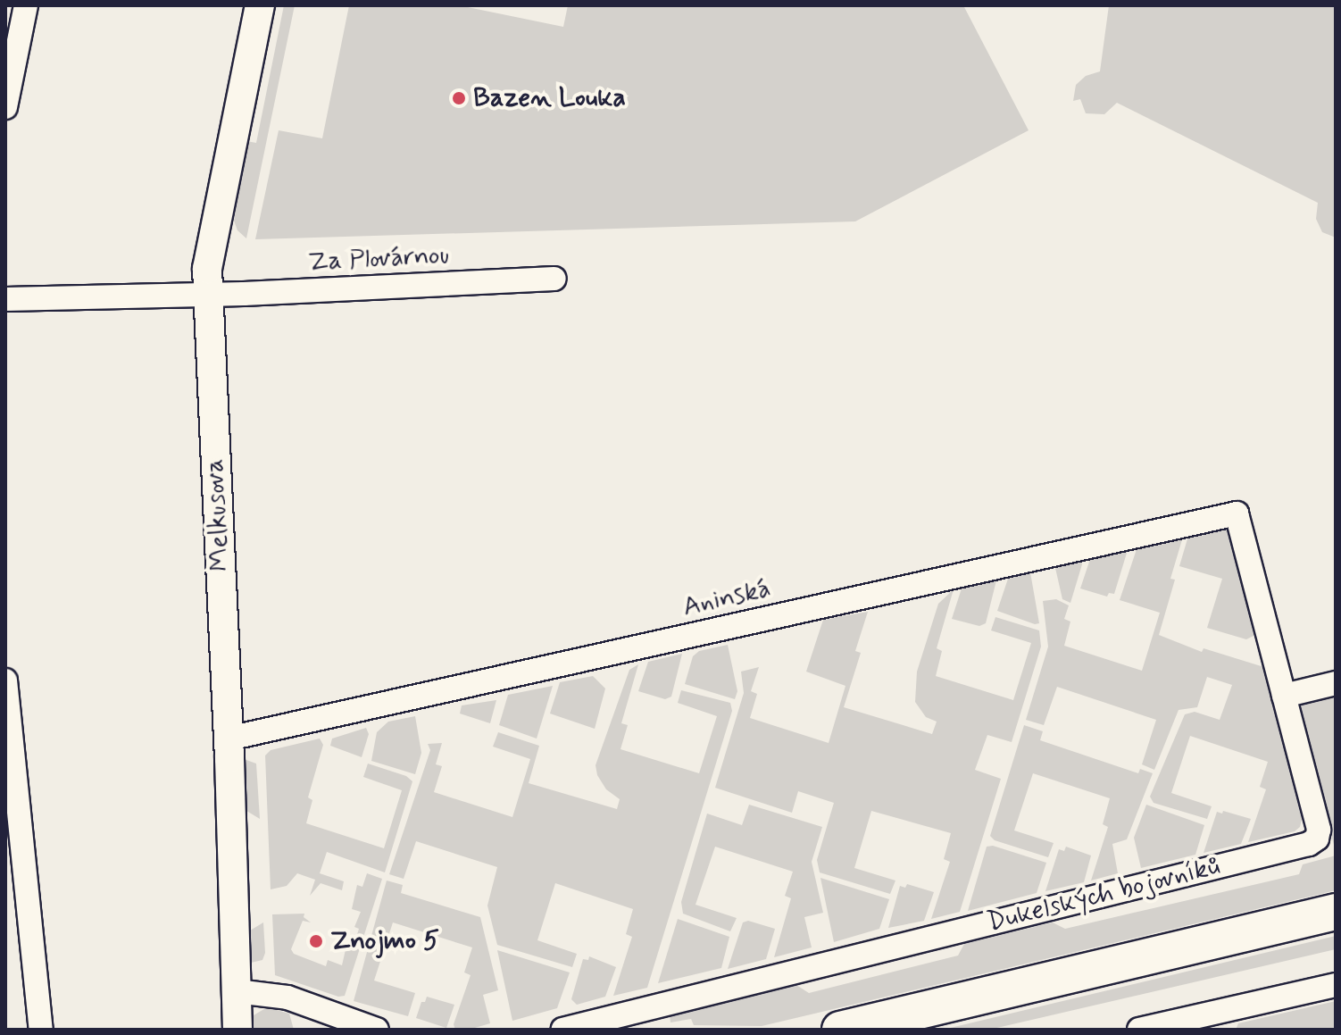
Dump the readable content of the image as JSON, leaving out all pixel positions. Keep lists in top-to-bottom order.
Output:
{
  "streets": {
    "street": [
      "Za Plovárnou",
      "Melkusova",
      "Aninská",
      "Dukelských bojovníků"
    ]
  },
  "crossings": [
    ["Za Plovárnou", "Melkusova"],
    ["Melkusova", "Aninská"],
    ["Aninská", "Dukelských bojovníků"]
  ],
  "places": ["Bazen Louka", "Znojmo 5"]
}
